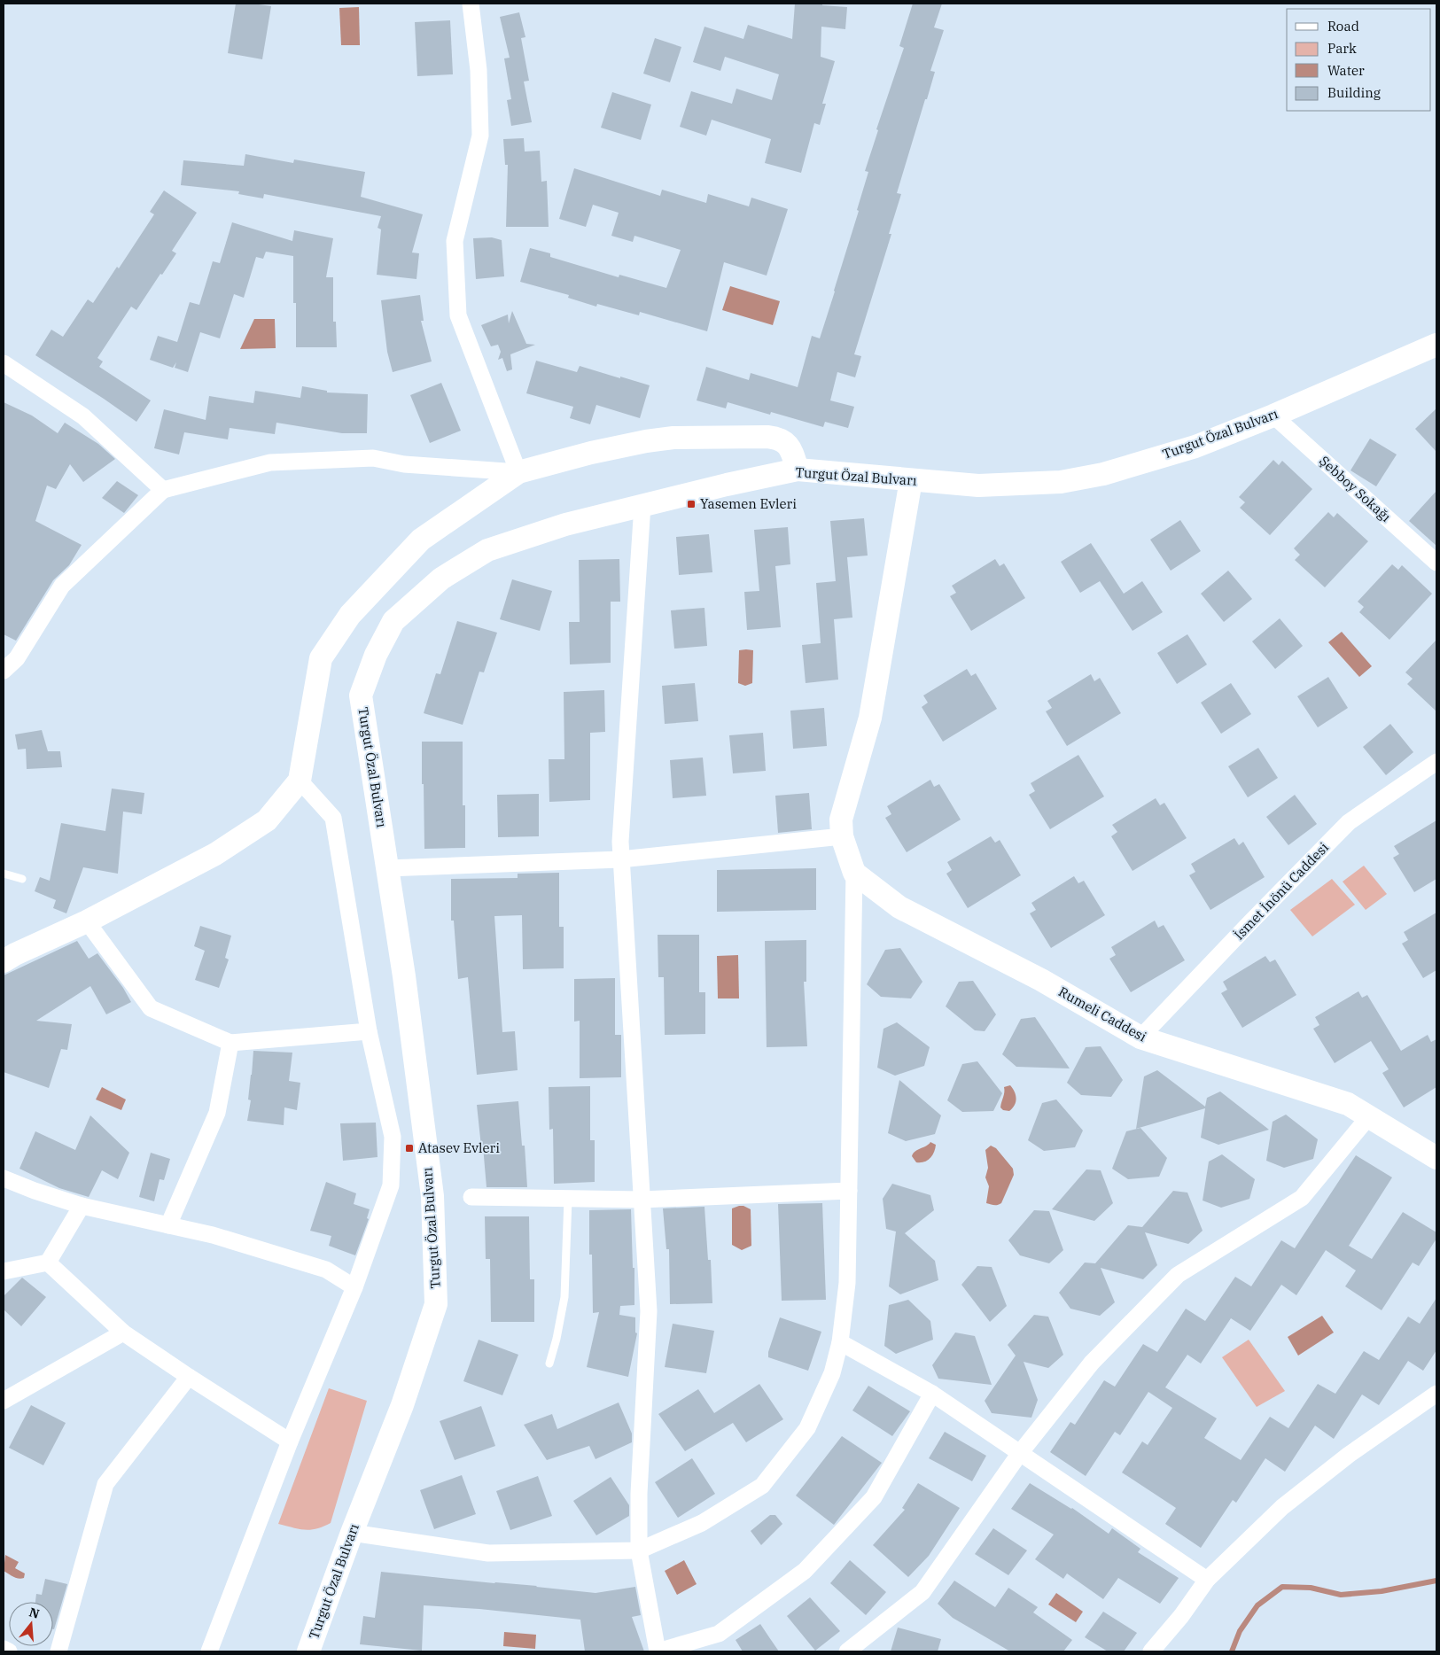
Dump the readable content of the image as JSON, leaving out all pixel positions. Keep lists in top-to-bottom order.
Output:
{
  "streets": {
    "street": [
      "Turgut Özal Bulvarı",
      "Şebboy Sokağı",
      "İsmet İnönü Caddesi",
      "Rumeli Caddesi"
    ]
  },
  "crossings": [
    ["Turgut Özal Bulvarı", "Şebboy Sokağı"],
    ["İsmet İnönü Caddesi", "Rumeli Caddesi"]
  ],
  "places": {
    "transit": ["Yasemen Evleri", "Atasev Evleri"]
  },
  "legend": [
    "Road",
    "Park",
    "Water",
    "Building"
  ],
  "north": "top"
}
